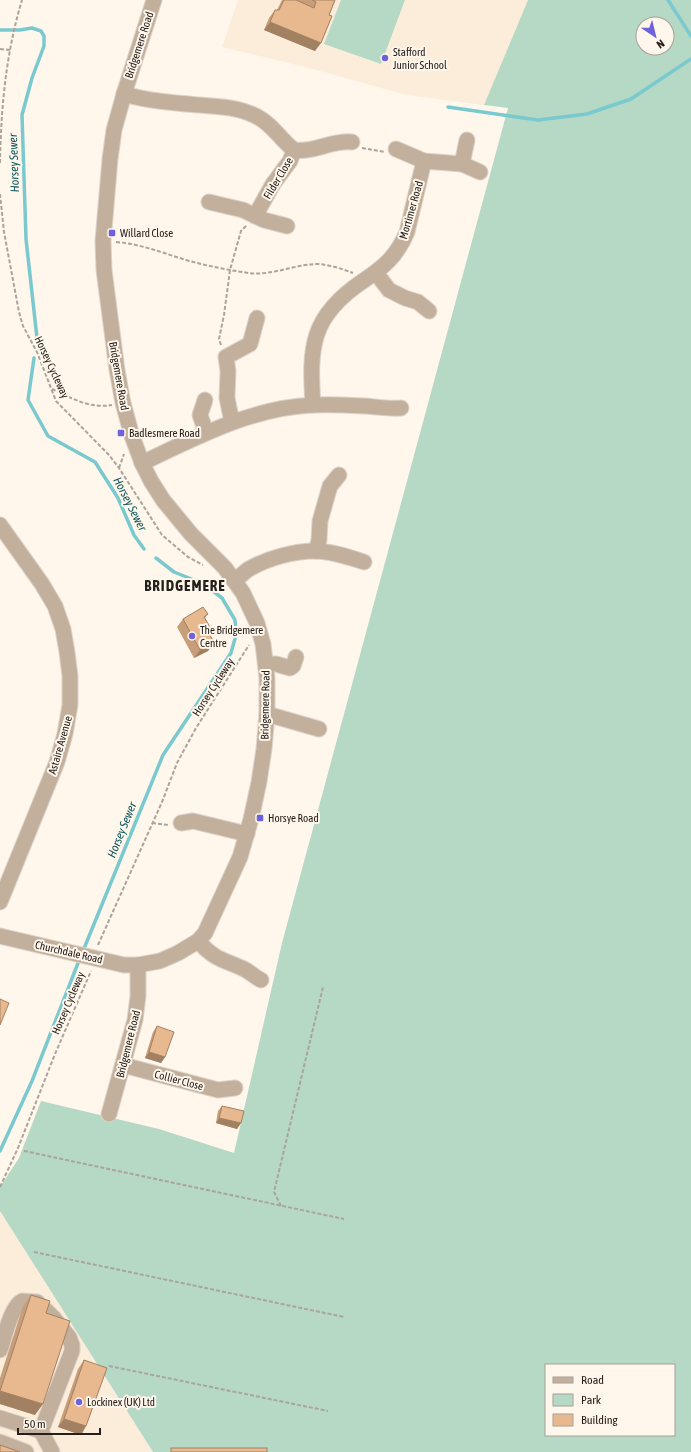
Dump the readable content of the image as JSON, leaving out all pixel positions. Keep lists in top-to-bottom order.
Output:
{
  "streets": {
    "street": [
      "Bridgemere Road",
      "Filder Close",
      "Mortimer Road",
      "Astaire Avenue",
      "Churchdale Road",
      "Collier Close"
    ],
    "path": ["Horsey Cycleway"]
  },
  "crossings": [
    ["Bridgemere Road", "Churchdale Road"],
    ["Bridgemere Road", "Collier Close"],
    ["Horsey Cycleway", "Churchdale Road"]
  ],
  "districts": ["BRIDGEMERE"],
  "water": ["Horsey Sewer"],
  "places": {
    "other": ["Stafford Junior School", "The Bridgemere Centre", "Lockinex (UK) Ltd"],
    "transit": ["Willard Close", "Badlesmere Road", "Horsye Road"]
  },
  "legend": ["Road", "Park", "Building"],
  "scale_bar": "50 m",
  "north": "bottom right"
}
